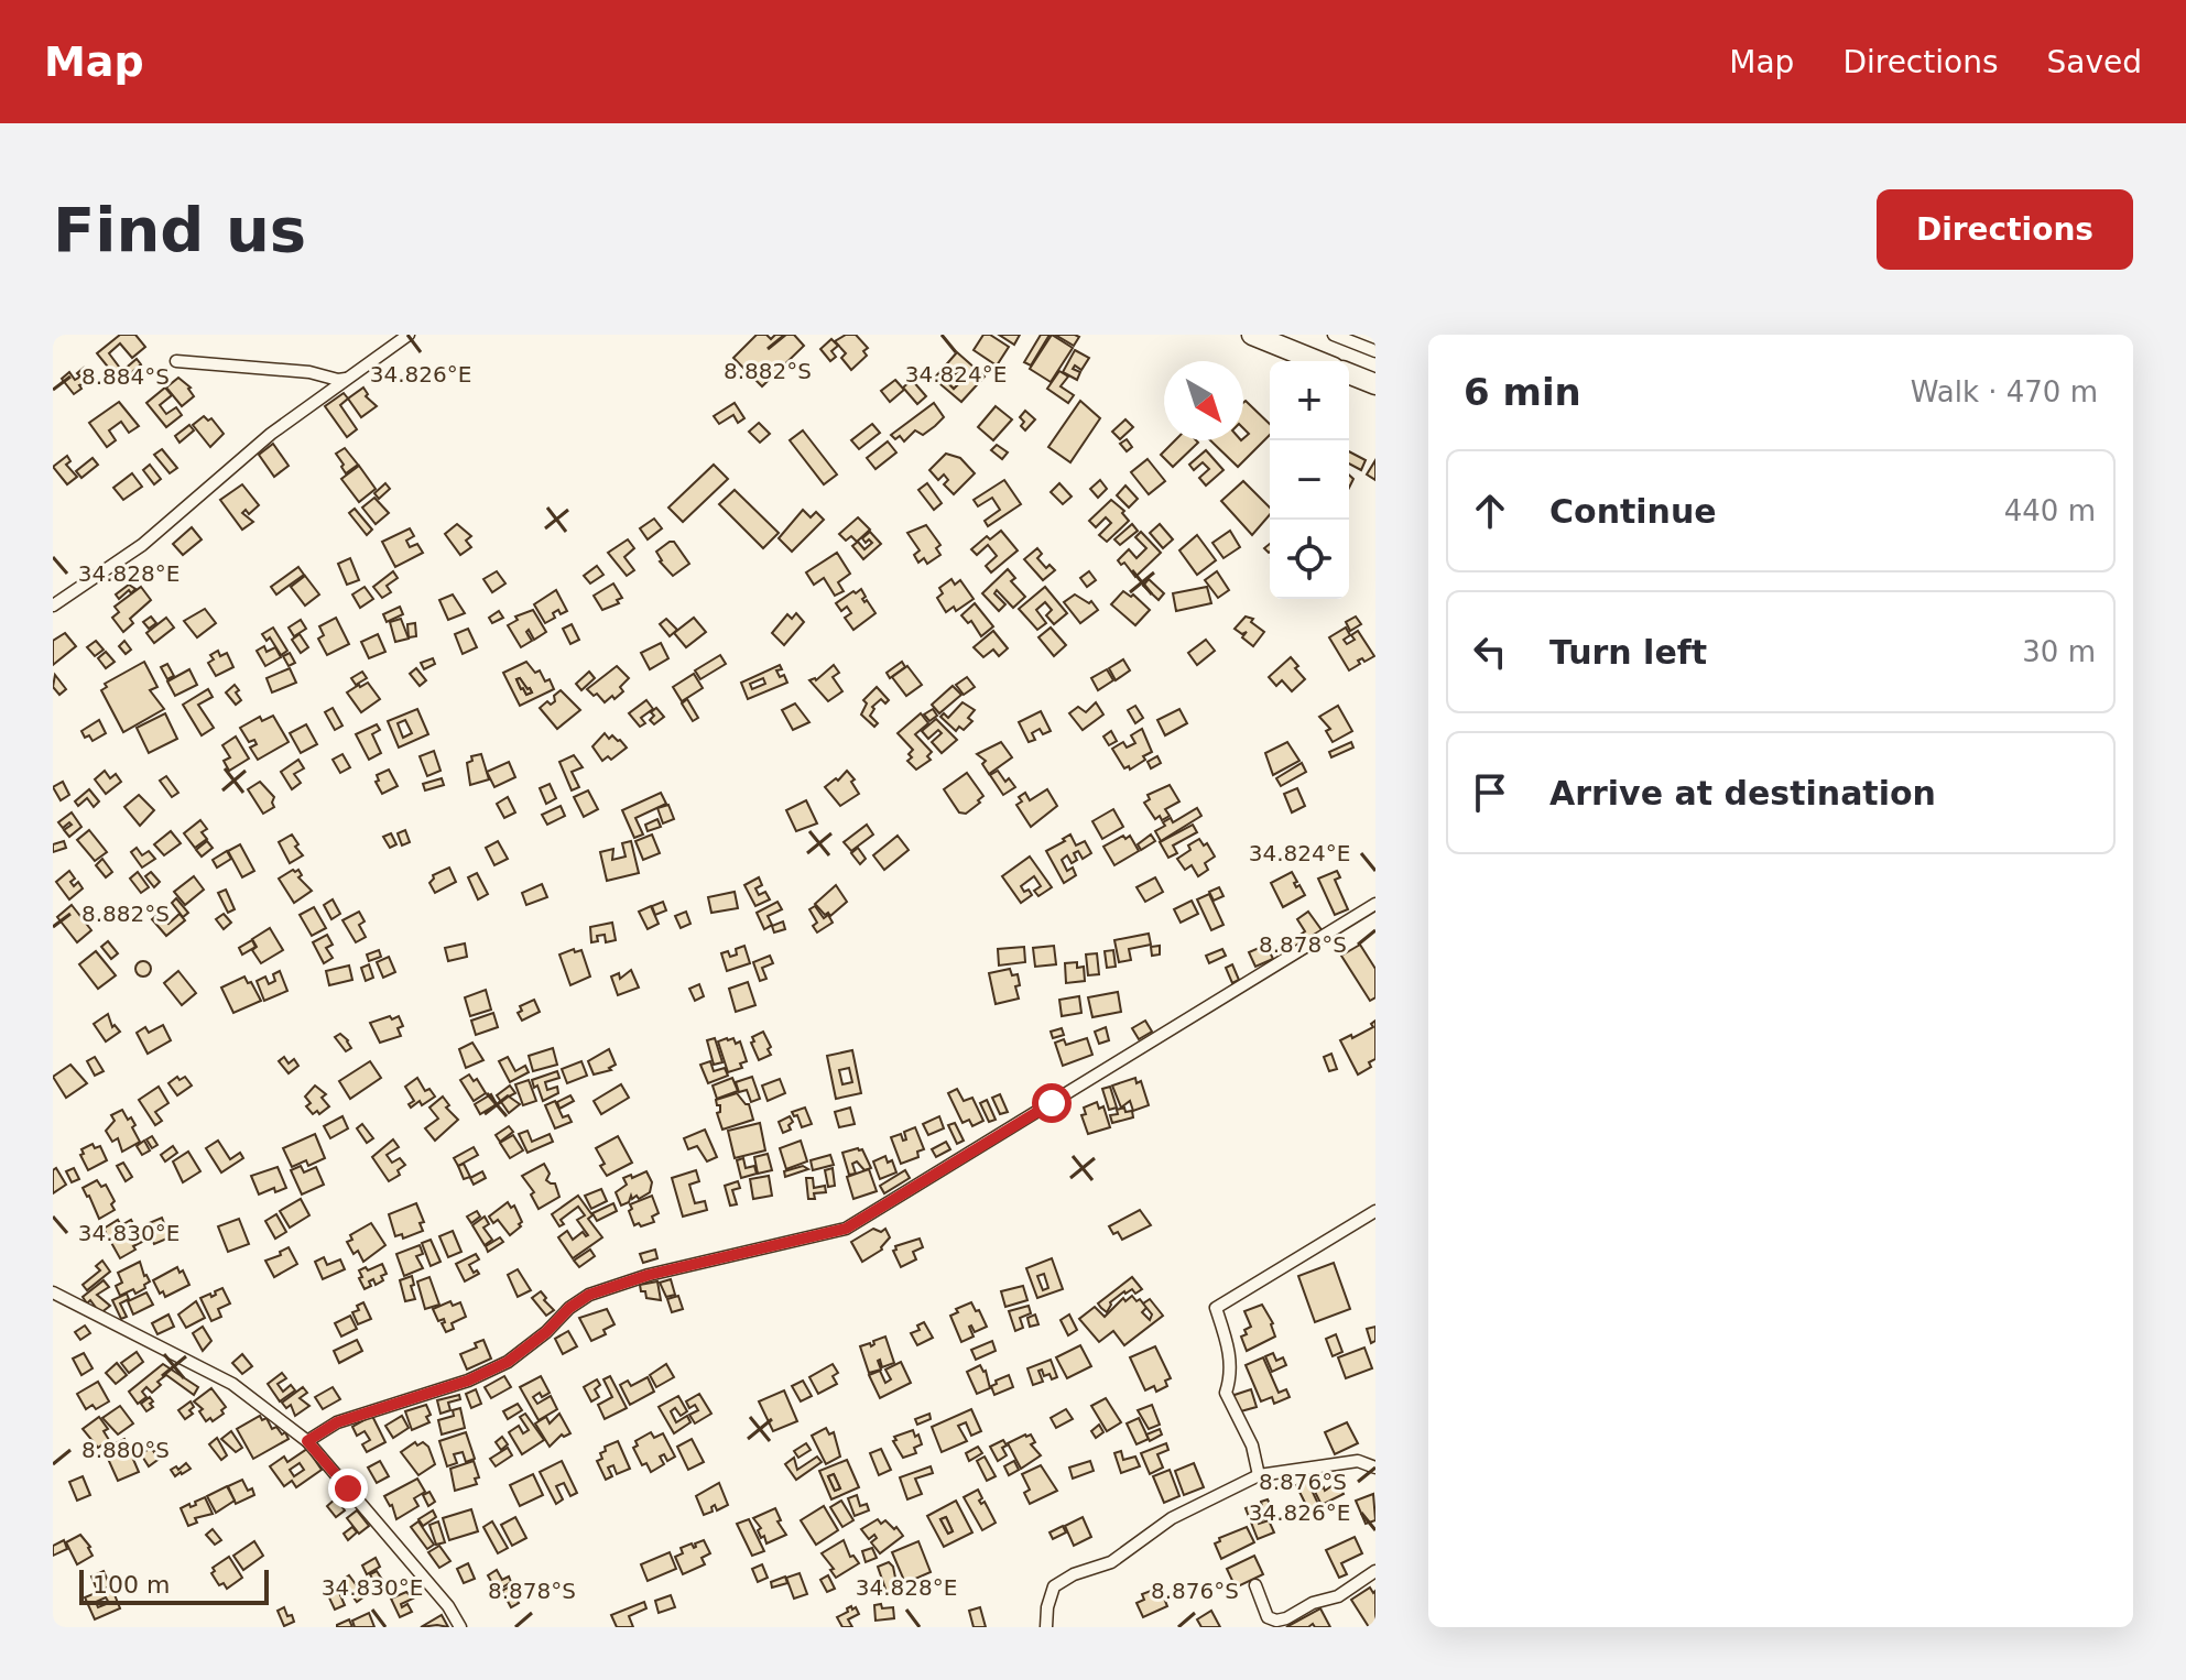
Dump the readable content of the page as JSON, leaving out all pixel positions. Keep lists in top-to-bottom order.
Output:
{
  "scale_bar": "100 m",
  "north": "bottom right",
  "page": {
    "header": "Map",
    "nav": ["Map", "Directions", "Saved"],
    "buttons": "Directions",
    "title": "Find us",
    "heading": ["6 min", "Walk · 470 m"],
    "map_buttons": ["+", "−"],
    "list": [
      ["Continue", "440 m"],
      ["Turn left", "30 m"],
      "Arrive at destination"
    ],
    "scale": "100 m"
  },
  "coordinates": [
    "8.882°S",
    "34.826°E",
    "34.824°E",
    "8.884°S",
    "34.828°E",
    "8.878°S",
    "34.830°E",
    "8.880°S",
    "8.876°S"
  ]
}
